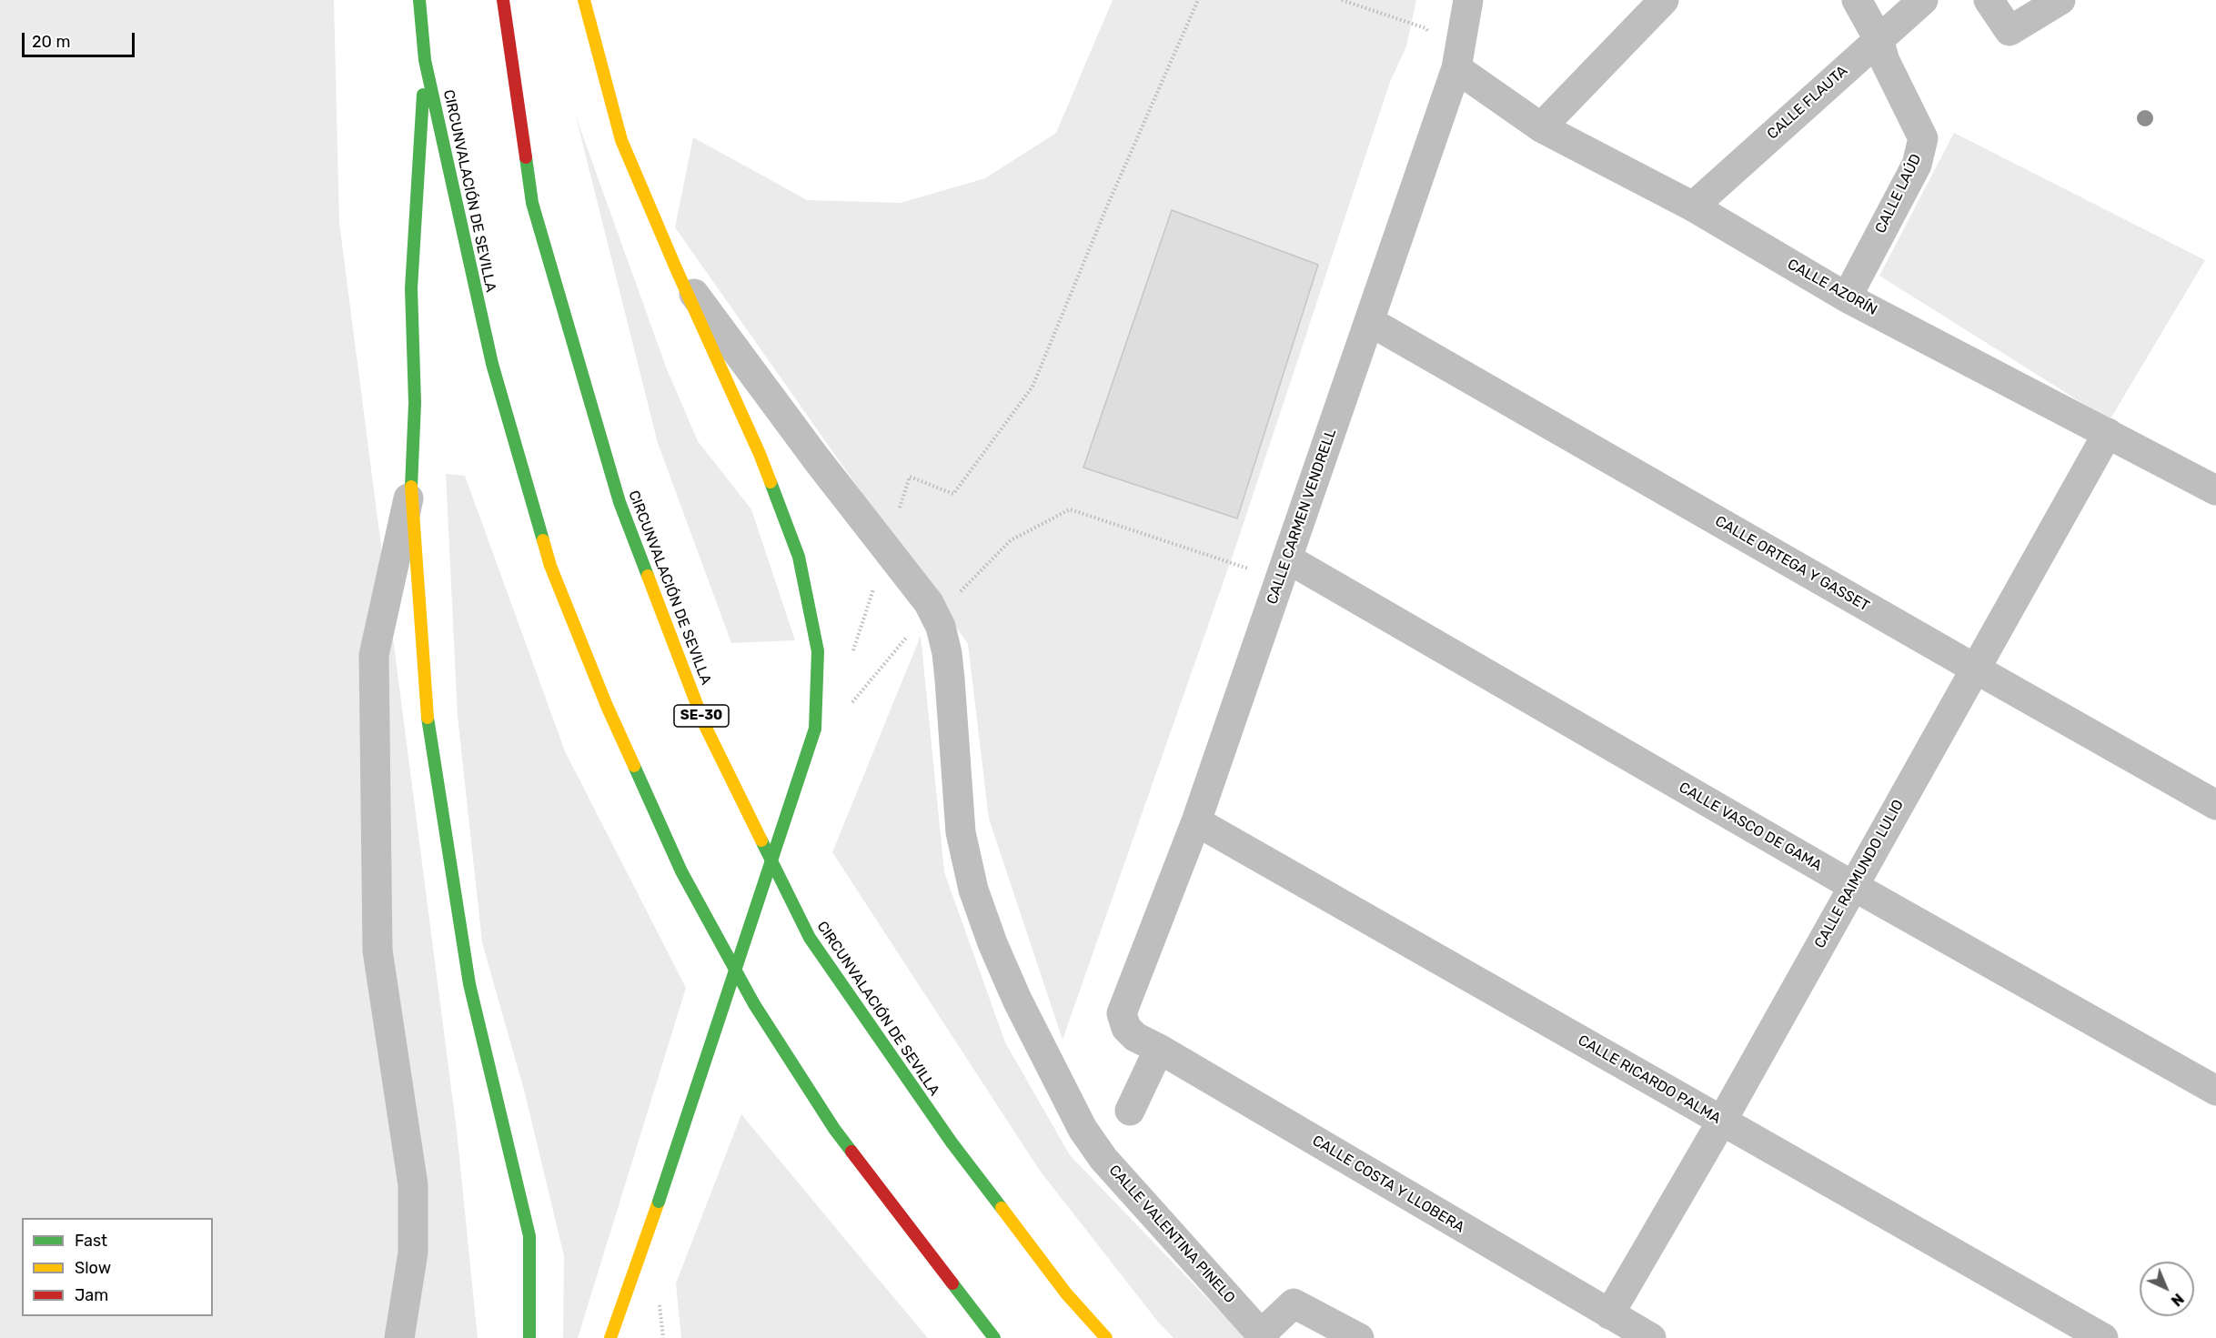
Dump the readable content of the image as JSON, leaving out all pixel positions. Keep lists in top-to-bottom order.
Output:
{
  "streets": {
    "main road": ["CIRCUNVALACIÓN DE SEVILLA", "SE-30"],
    "street": [
      "CALLE FLAUTA",
      "CALLE LAÚD",
      "CALLE AZORÍN",
      "CALLE CARMEN VENDRELL",
      "CALLE ORTEGA Y GASSET",
      "CALLE VASCO DE GAMA",
      "CALLE RAIMUNDO LULIO",
      "CALLE RICARDO PALMA",
      "CALLE COSTA Y LLOBERA",
      "CALLE VALENTINA PINELO"
    ]
  },
  "crossings": [
    ["CALLE FLAUTA", "CALLE LAÚD"],
    ["CALLE FLAUTA", "CALLE AZORÍN"],
    ["CALLE LAÚD", "CALLE AZORÍN"],
    ["CALLE AZORÍN", "CALLE CARMEN VENDRELL"],
    ["CALLE AZORÍN", "CALLE RAIMUNDO LULIO"],
    ["CALLE CARMEN VENDRELL", "CALLE ORTEGA Y GASSET"],
    ["CALLE CARMEN VENDRELL", "CALLE VASCO DE GAMA"],
    ["CALLE CARMEN VENDRELL", "CALLE RICARDO PALMA"],
    ["CALLE CARMEN VENDRELL", "CALLE COSTA Y LLOBERA"],
    ["CALLE ORTEGA Y GASSET", "CALLE RAIMUNDO LULIO"],
    ["CALLE VASCO DE GAMA", "CALLE RAIMUNDO LULIO"],
    ["CALLE RAIMUNDO LULIO", "CALLE RICARDO PALMA"],
    ["CALLE RAIMUNDO LULIO", "CALLE COSTA Y LLOBERA"]
  ],
  "legend": ["Fast", "Slow", "Jam"],
  "scale_bar": "20 m",
  "north": "bottom right"
}
